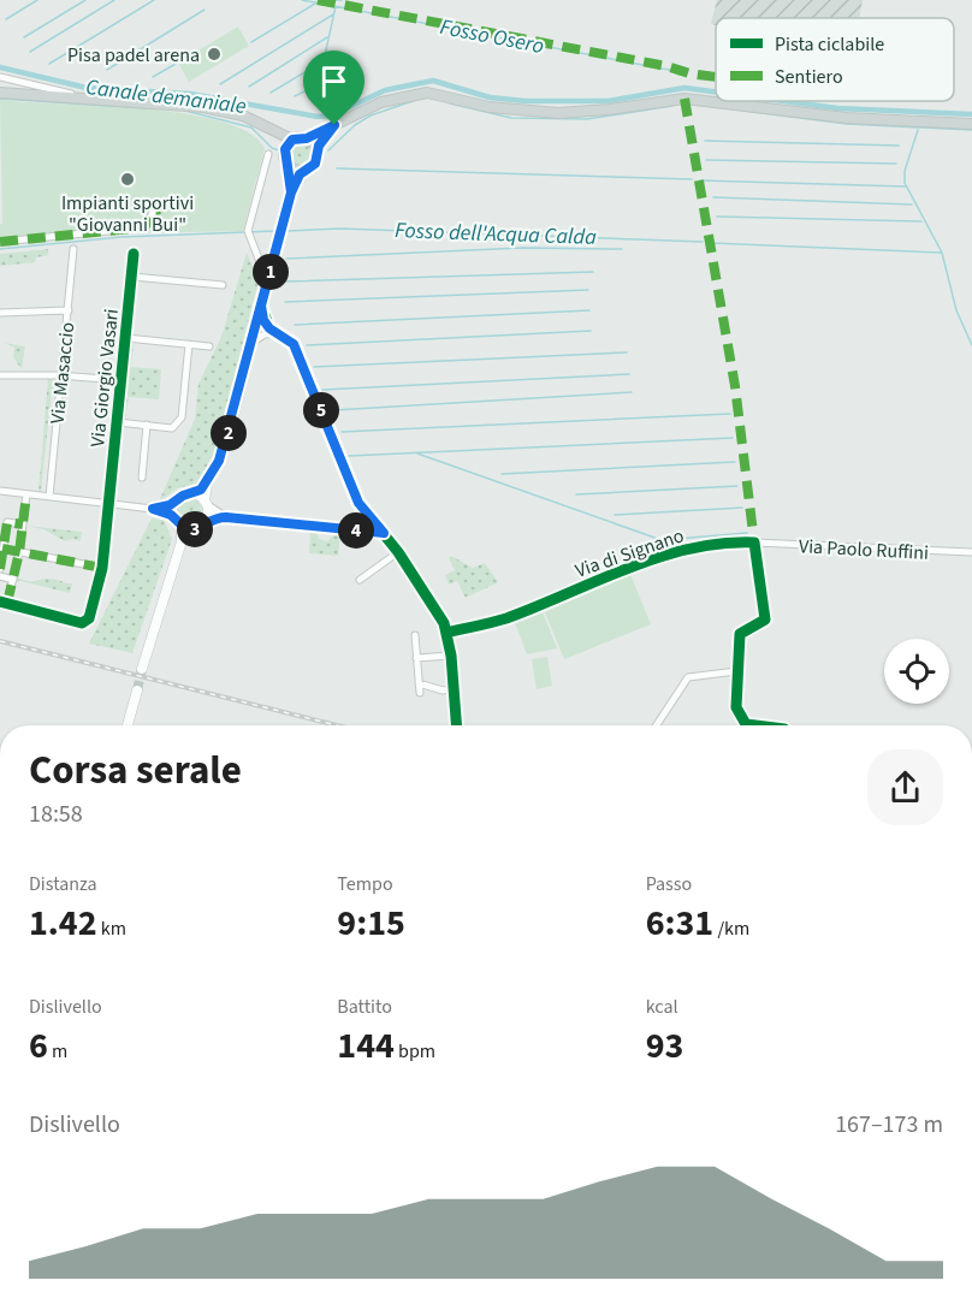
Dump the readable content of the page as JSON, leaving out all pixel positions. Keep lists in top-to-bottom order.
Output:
{
  "streets": {
    "street": [
      "Via Masaccio",
      "Via Giorgio Vasari",
      "Via Paolo Ruffini",
      "Via di Signano"
    ]
  },
  "crossings": [
    ["Via Paolo Ruffini", "Via di Signano"]
  ],
  "water": ["Fosso Osero", "Canale demaniale", "Fosso dell'Acqua Calda"],
  "places": ["Pisa padel arena", "Impianti sportivi \"Giovanni Bui\""],
  "legend": ["Pista ciclabile", "Sentiero"],
  "page": {
    "pins": [
      "1",
      "5",
      "2",
      "3",
      "4"
    ],
    "heading": ["Corsa serale", "18:58"],
    "stats": [
      ["Distanza", "1.42 km"],
      ["Tempo", "9:15"],
      ["Passo", "6:31 /km"],
      ["Dislivello", "6 m"],
      ["Battito", "144 bpm"],
      ["kcal", "93"]
    ],
    "chart": ["Dislivello", "167–173 m"]
  }
}
